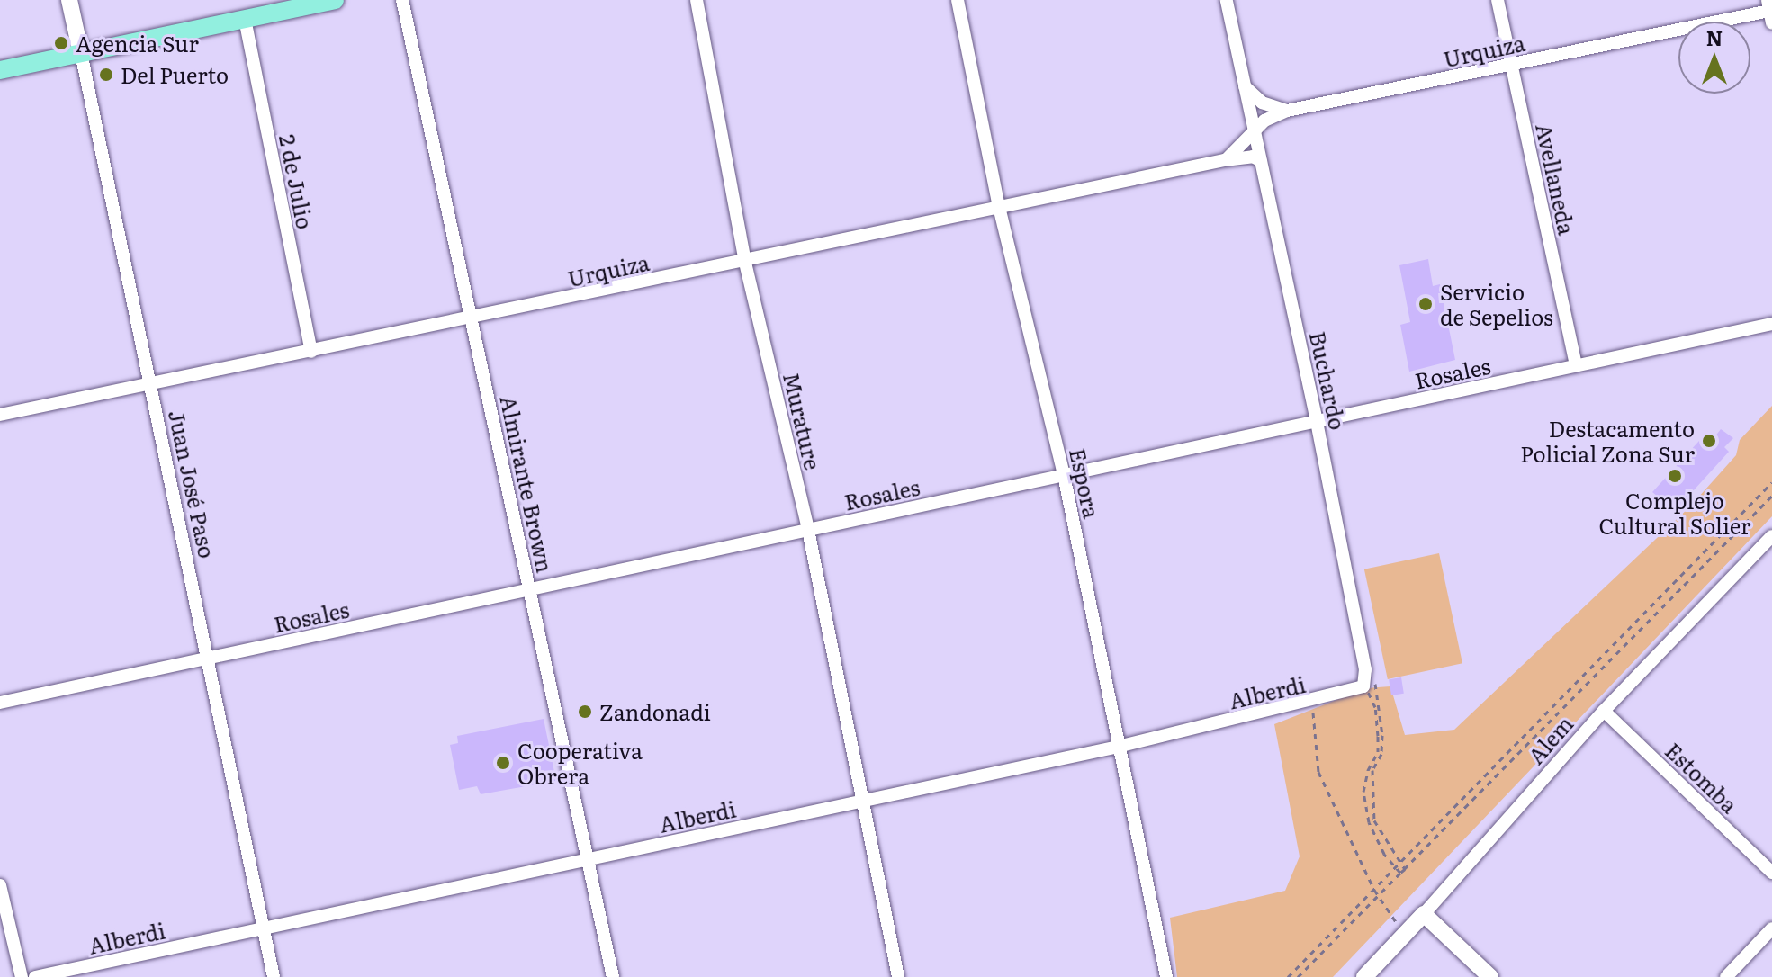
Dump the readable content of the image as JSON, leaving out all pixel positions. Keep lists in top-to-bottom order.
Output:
{
  "streets": {
    "main road": ["Juan José Paso", "Alem"],
    "street": [
      "Urquiza",
      "Avellaneda",
      "2 de Julio",
      "Rosales",
      "Buchardo",
      "Murature",
      "Espora",
      "Almirante Brown",
      "Alberdi",
      "Estomba"
    ]
  },
  "crossings": [
    ["Urquiza", "Avellaneda"],
    ["Urquiza", "2 de Julio"],
    ["Urquiza", "Buchardo"],
    ["Urquiza", "Murature"],
    ["Urquiza", "Espora"],
    ["Urquiza", "Juan José Paso"],
    ["Urquiza", "Almirante Brown"],
    ["Avellaneda", "Rosales"],
    ["Rosales", "Buchardo"],
    ["Rosales", "Murature"],
    ["Rosales", "Espora"],
    ["Rosales", "Juan José Paso"],
    ["Rosales", "Almirante Brown"],
    ["Buchardo", "Alberdi"],
    ["Murature", "Alberdi"],
    ["Espora", "Alberdi"],
    ["Juan José Paso", "Alberdi"],
    ["Almirante Brown", "Alberdi"],
    ["Alem", "Estomba"]
  ],
  "places": [
    "Agencia Sur",
    "Del Puerto",
    "Servicio de Sepelios",
    "Destacamento Policial Zona Sur",
    "Complejo Cultural Solier",
    "Zandonadi",
    "Cooperativa Obrera"
  ],
  "north": "top"
}
